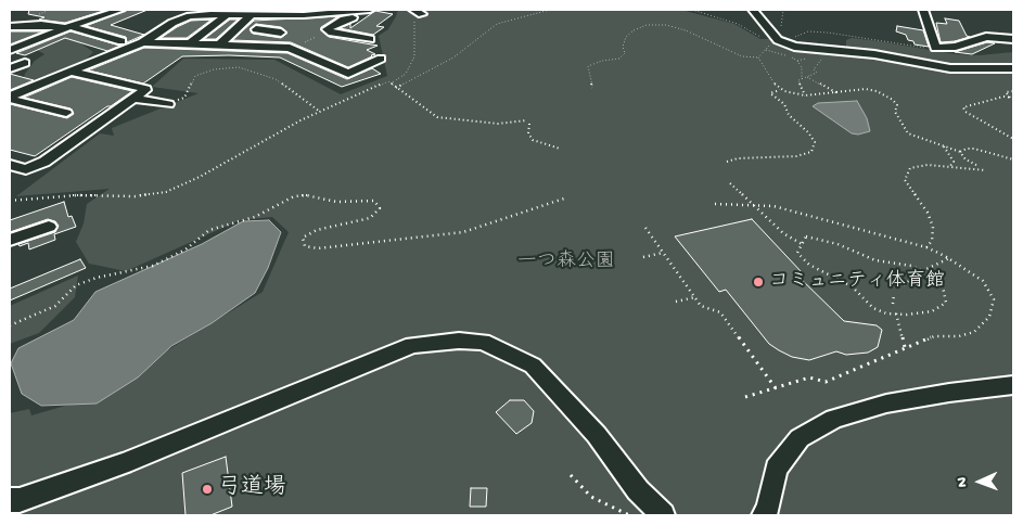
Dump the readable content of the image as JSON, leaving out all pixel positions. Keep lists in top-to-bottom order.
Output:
{
  "parks": ["一つ森公園"],
  "places": ["コミュニティ体育館", "弓道場"],
  "north": "left"
}
